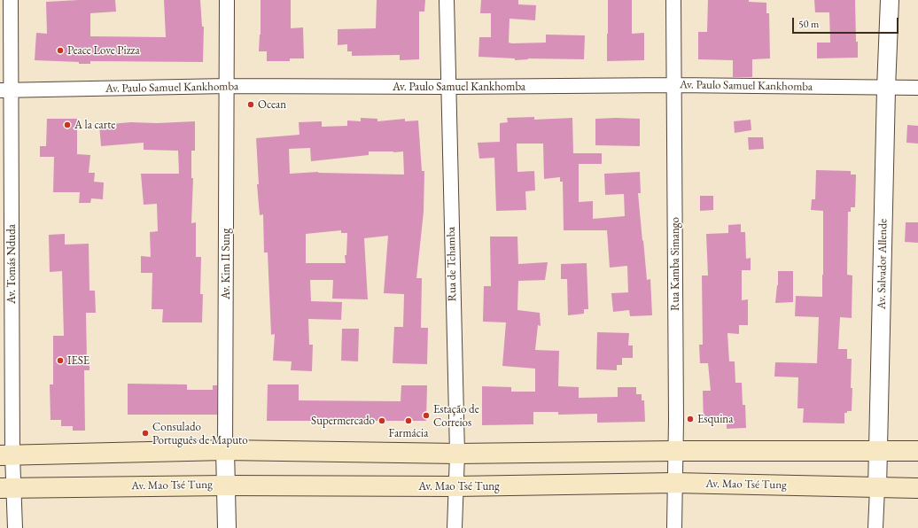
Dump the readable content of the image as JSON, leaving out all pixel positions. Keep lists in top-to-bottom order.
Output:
{
  "streets": {
    "main road": ["Av. Mao Tsé Tung"],
    "street": [
      "Av. Paulo Samuel Kankhomba",
      "Av. Tomás Nduda",
      "Av. Kim II Sung",
      "Rua de Tchamba",
      "Rua Kamba Simango",
      "Av. Salvador Allende"
    ]
  },
  "crossings": [
    ["Av. Paulo Samuel Kankhomba", "Av. Tomás Nduda"],
    ["Av. Paulo Samuel Kankhomba", "Av. Kim II Sung"],
    ["Av. Paulo Samuel Kankhomba", "Rua de Tchamba"],
    ["Av. Paulo Samuel Kankhomba", "Rua Kamba Simango"],
    ["Av. Paulo Samuel Kankhomba", "Av. Salvador Allende"],
    ["Av. Tomás Nduda", "Av. Mao Tsé Tung"],
    ["Av. Kim II Sung", "Av. Mao Tsé Tung"],
    ["Rua de Tchamba", "Av. Mao Tsé Tung"],
    ["Rua Kamba Simango", "Av. Mao Tsé Tung"],
    ["Av. Salvador Allende", "Av. Mao Tsé Tung"]
  ],
  "places": [
    "Peace Love Pizza",
    "Ocean",
    "A la carte",
    "IESE",
    "Estação de Correios",
    "Esquina",
    "Supermercado",
    "Farmácia",
    "Consulado Português de Maputo"
  ],
  "scale_bar": "50 m"
}
